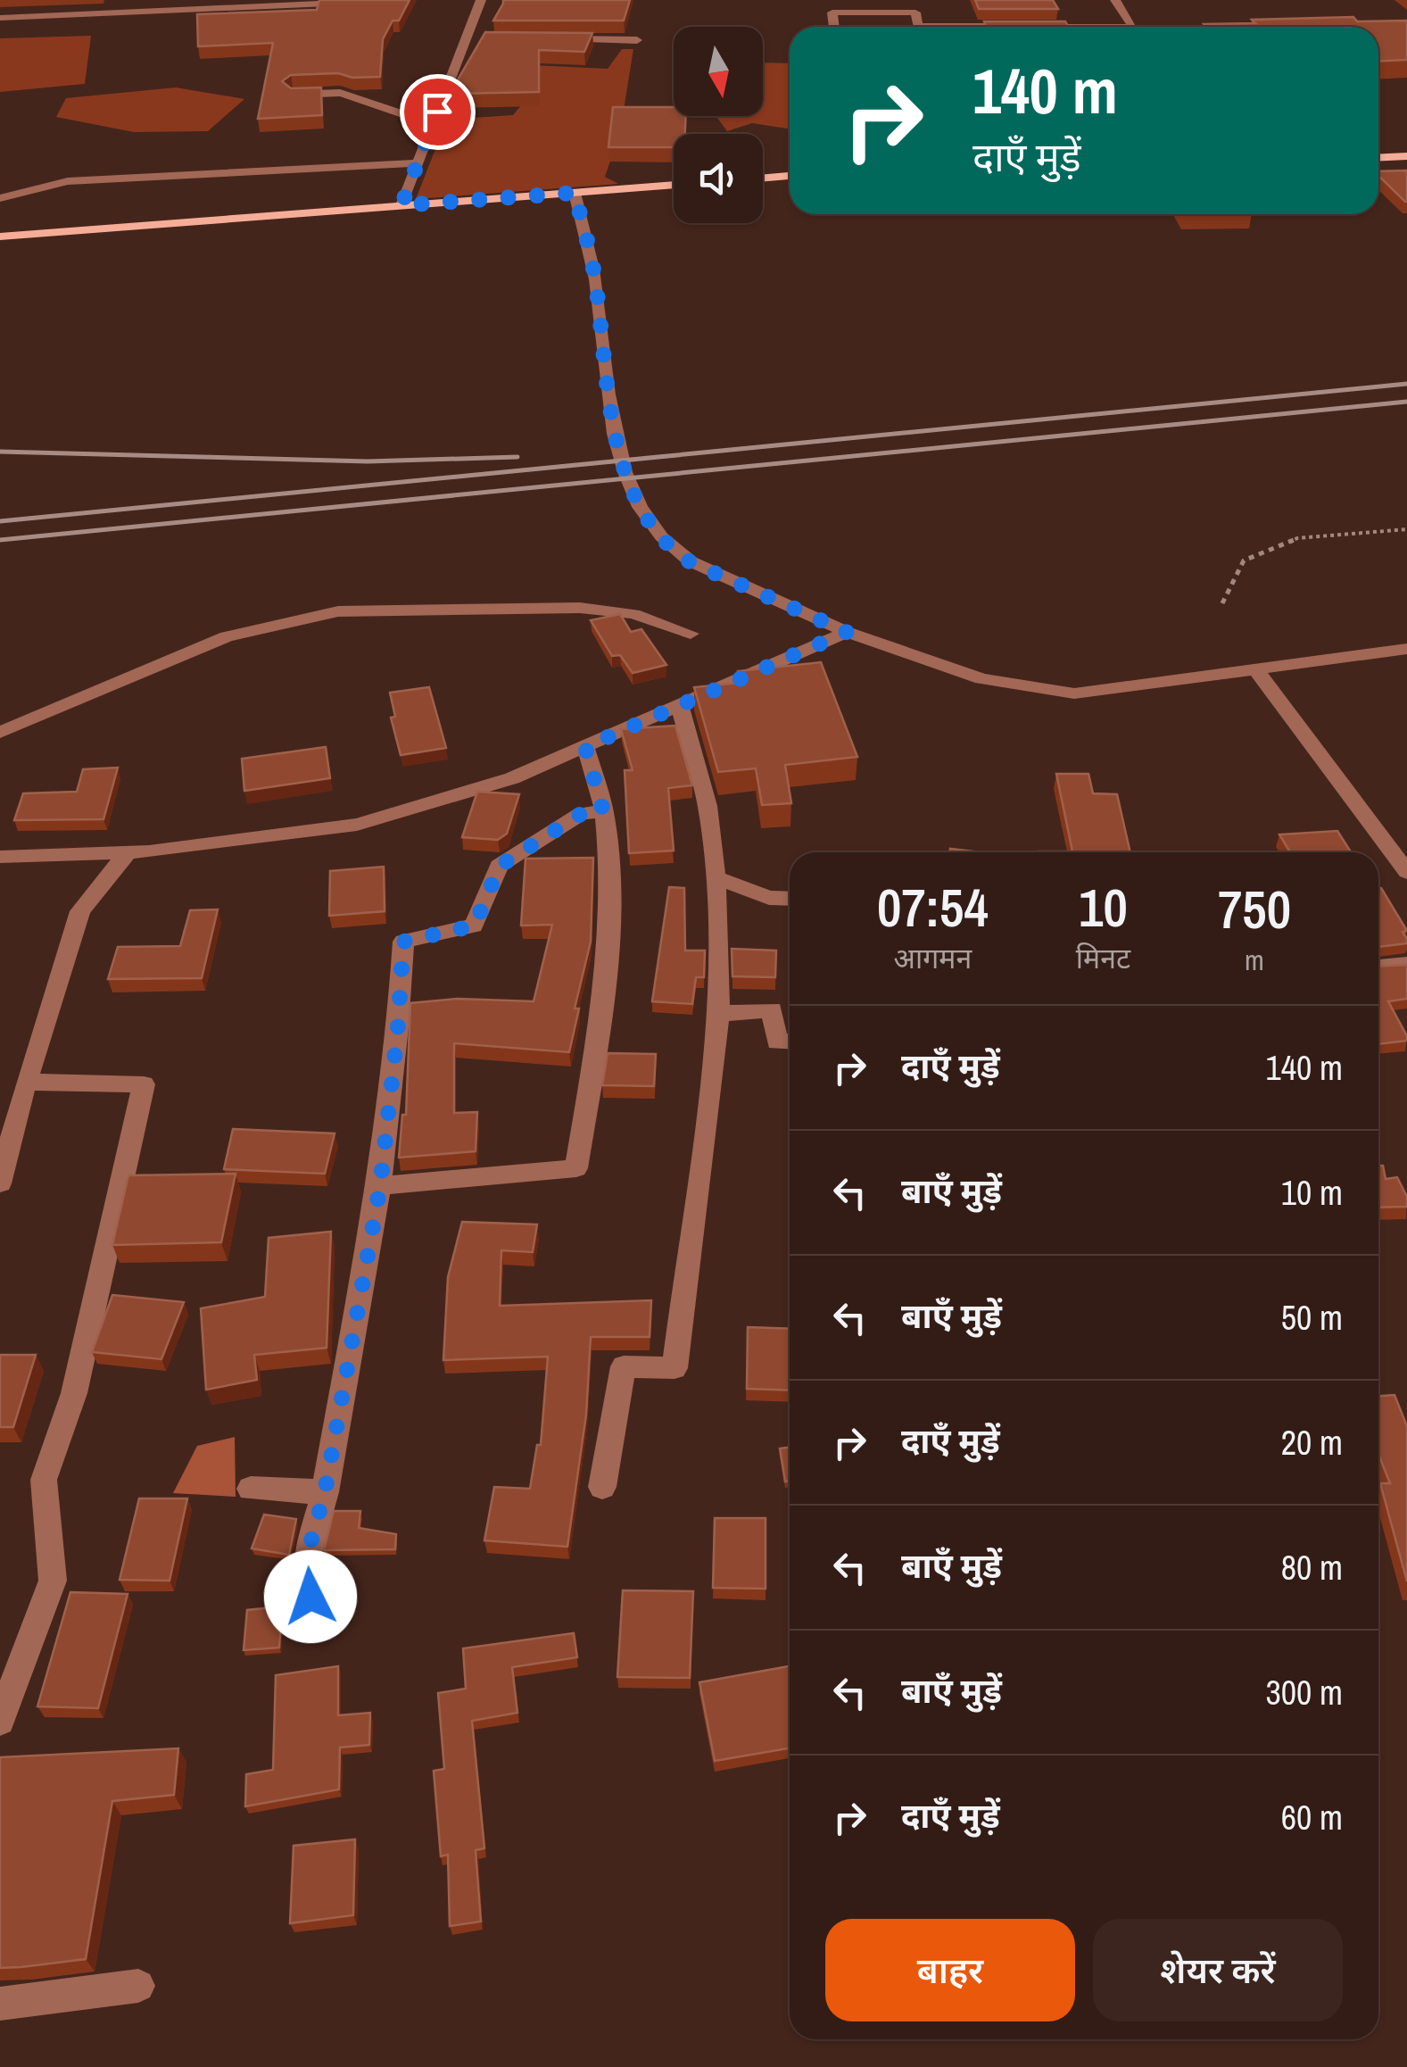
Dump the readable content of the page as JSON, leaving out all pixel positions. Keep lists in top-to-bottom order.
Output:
{
  "north": "bottom",
  "page": {
    "turn": ["140 m", "दाएँ मुड़ें"],
    "eta": [
      "07:54",
      "आगमन",
      "10",
      "मिनट",
      "750",
      "m"
    ],
    "list": [
      {
        "name": "दाएँ मुड़ें",
        "value": "140 m"
      },
      {
        "name": "बाएँ मुड़ें",
        "value": "10 m"
      },
      {
        "name": "बाएँ मुड़ें",
        "value": "50 m"
      },
      {
        "name": "दाएँ मुड़ें",
        "value": "20 m"
      },
      {
        "name": "बाएँ मुड़ें",
        "value": "80 m"
      },
      {
        "name": "बाएँ मुड़ें",
        "value": "300 m"
      },
      {
        "name": "दाएँ मुड़ें",
        "value": "60 m"
      }
    ],
    "buttons": ["बाहर", "शेयर करें"]
  }
}
